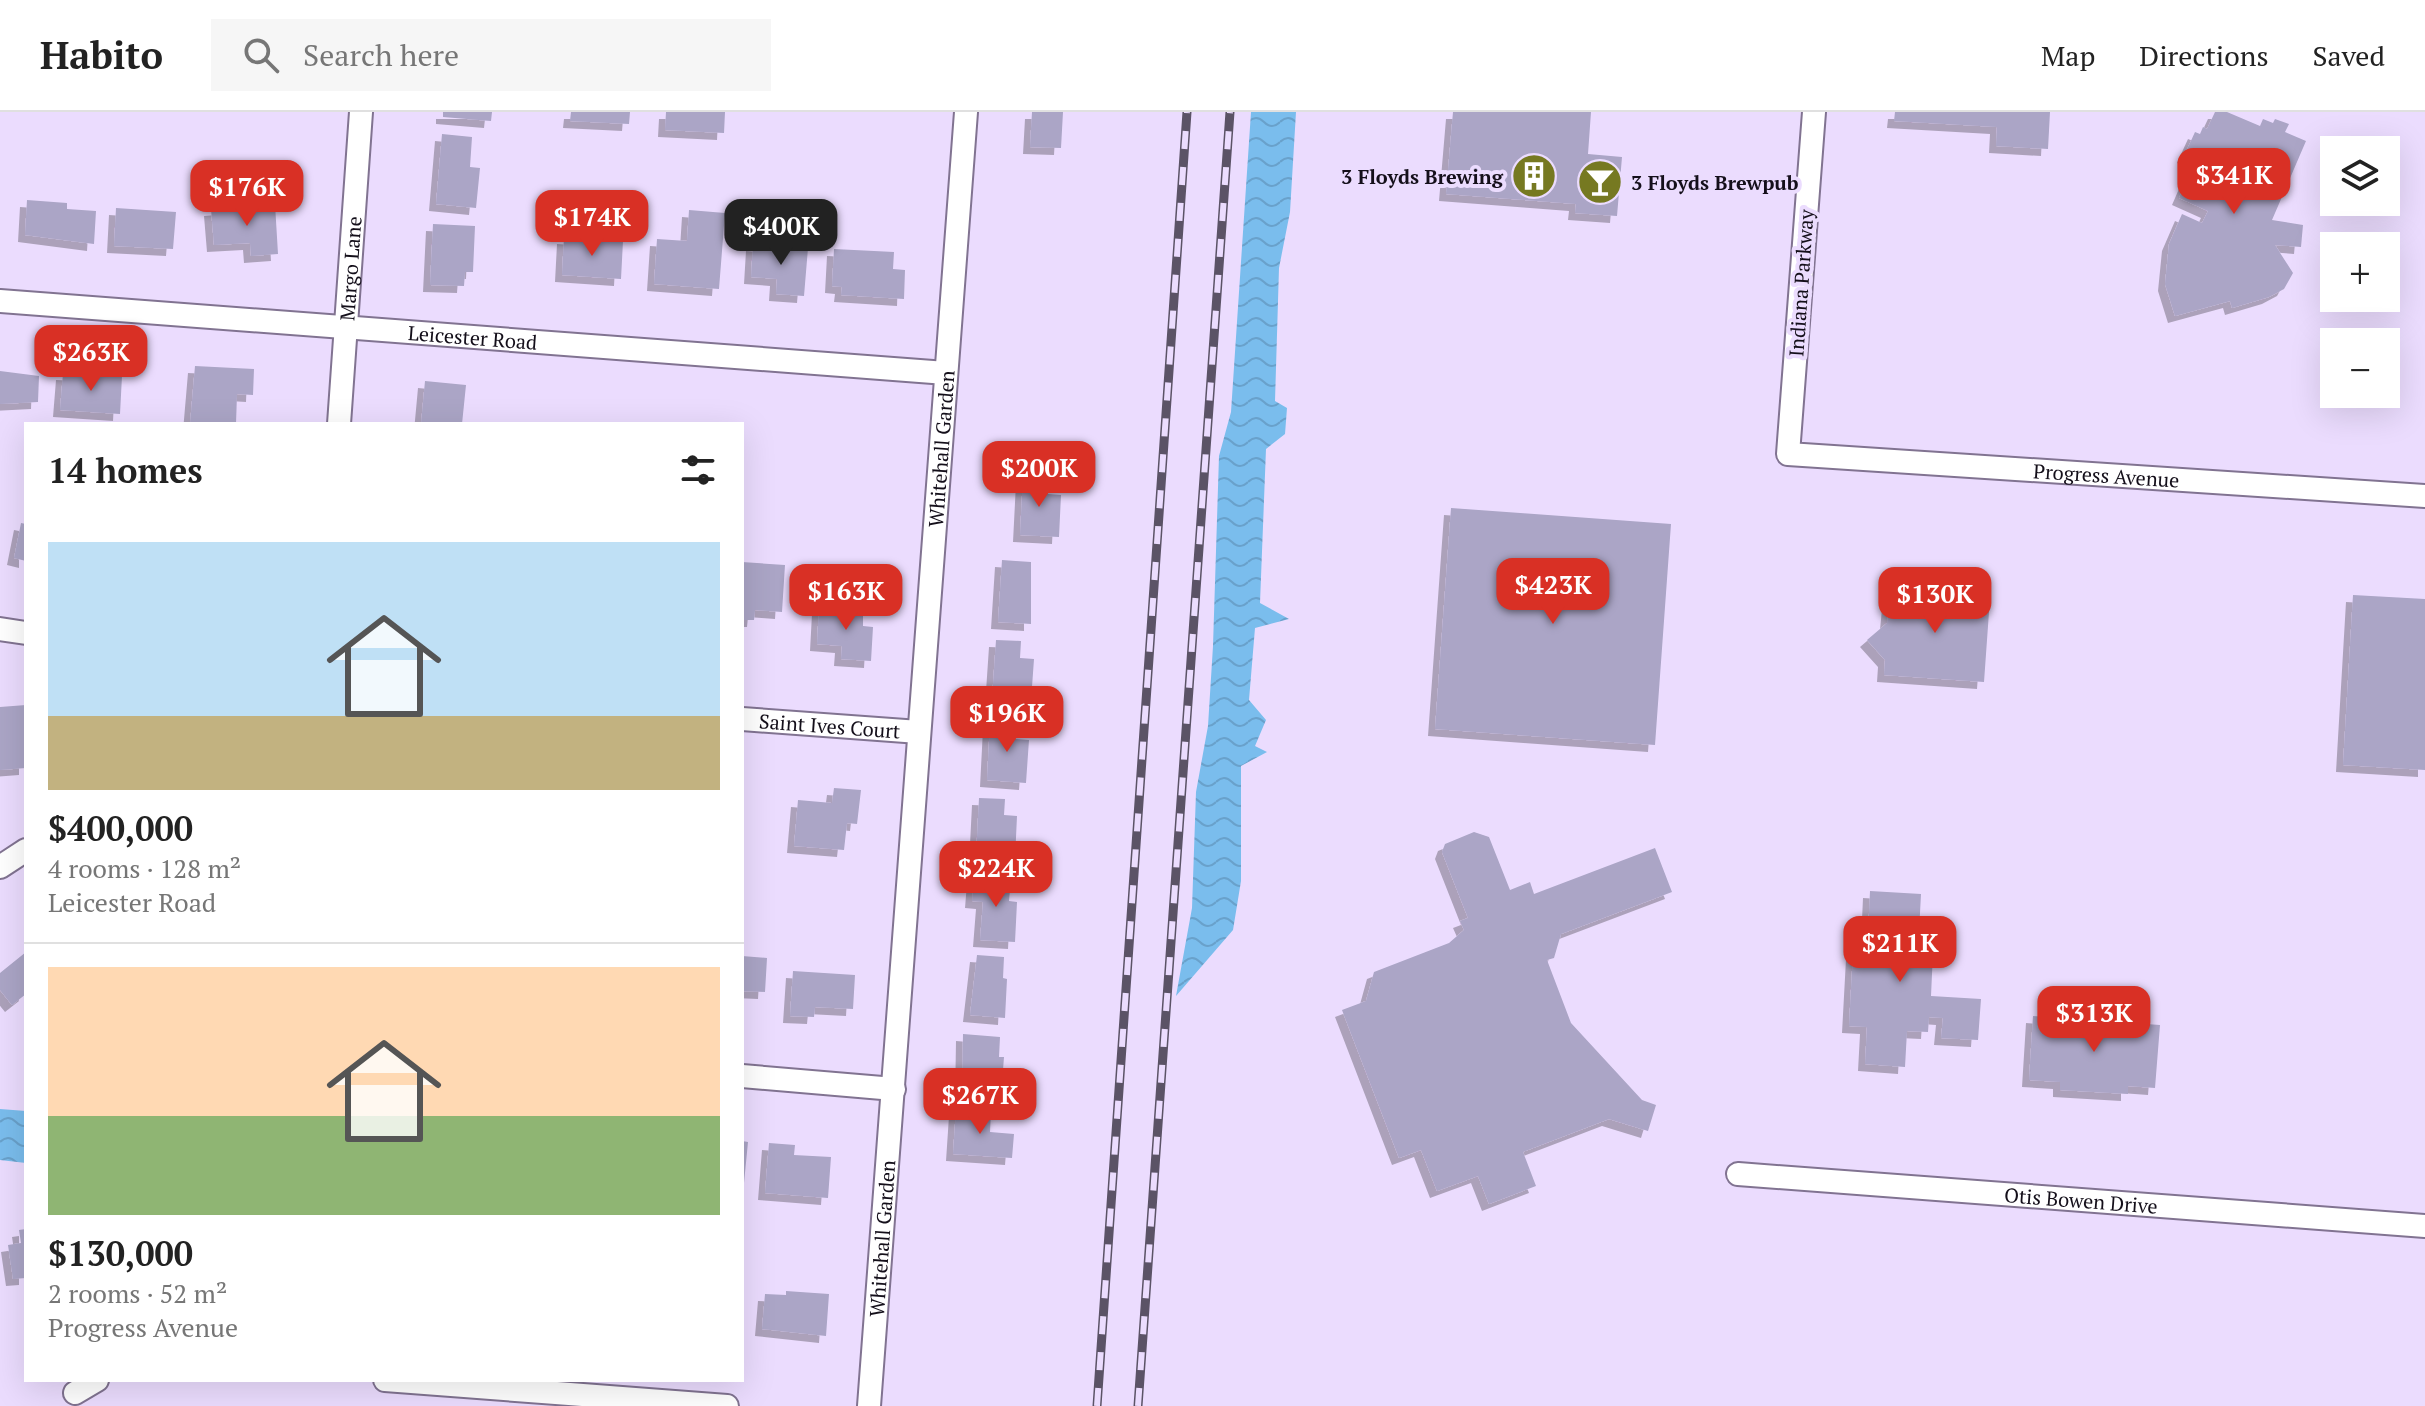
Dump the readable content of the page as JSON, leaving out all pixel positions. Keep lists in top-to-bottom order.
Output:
{
  "streets": {
    "street": [
      "Margo Lane",
      "Indiana Parkway",
      "Leicester Road",
      "Whitehall Garden",
      "Progress Avenue",
      "Saint Ives Court",
      "Otis Bowen Drive"
    ]
  },
  "crossings": [
    ["Margo Lane", "Leicester Road"],
    ["Indiana Parkway", "Progress Avenue"],
    ["Leicester Road", "Whitehall Garden"],
    ["Whitehall Garden", "Saint Ives Court"]
  ],
  "places": {
    "building": ["3 Floyds Brewing"],
    "bar": ["3 Floyds Brewpub"]
  },
  "page": {
    "header": "Habito",
    "search": "Search here",
    "nav": ["Map", "Directions", "Saved"],
    "map_buttons": ["+", "−"],
    "price": [
      "$341K",
      "$176K",
      "$174K",
      "$400K",
      "$263K",
      "$200K",
      "$423K",
      "$163K",
      "$130K",
      "$196K",
      "$224K",
      "$211K",
      "$313K",
      "$267K"
    ],
    "heading": "14 homes",
    "list": [
      {
        "name": "$400,000",
        "note": "4 rooms · 128 m² · Leicester Road"
      },
      {
        "name": "$130,000",
        "note": "2 rooms · 52 m² · Progress Avenue"
      }
    ]
  }
}
